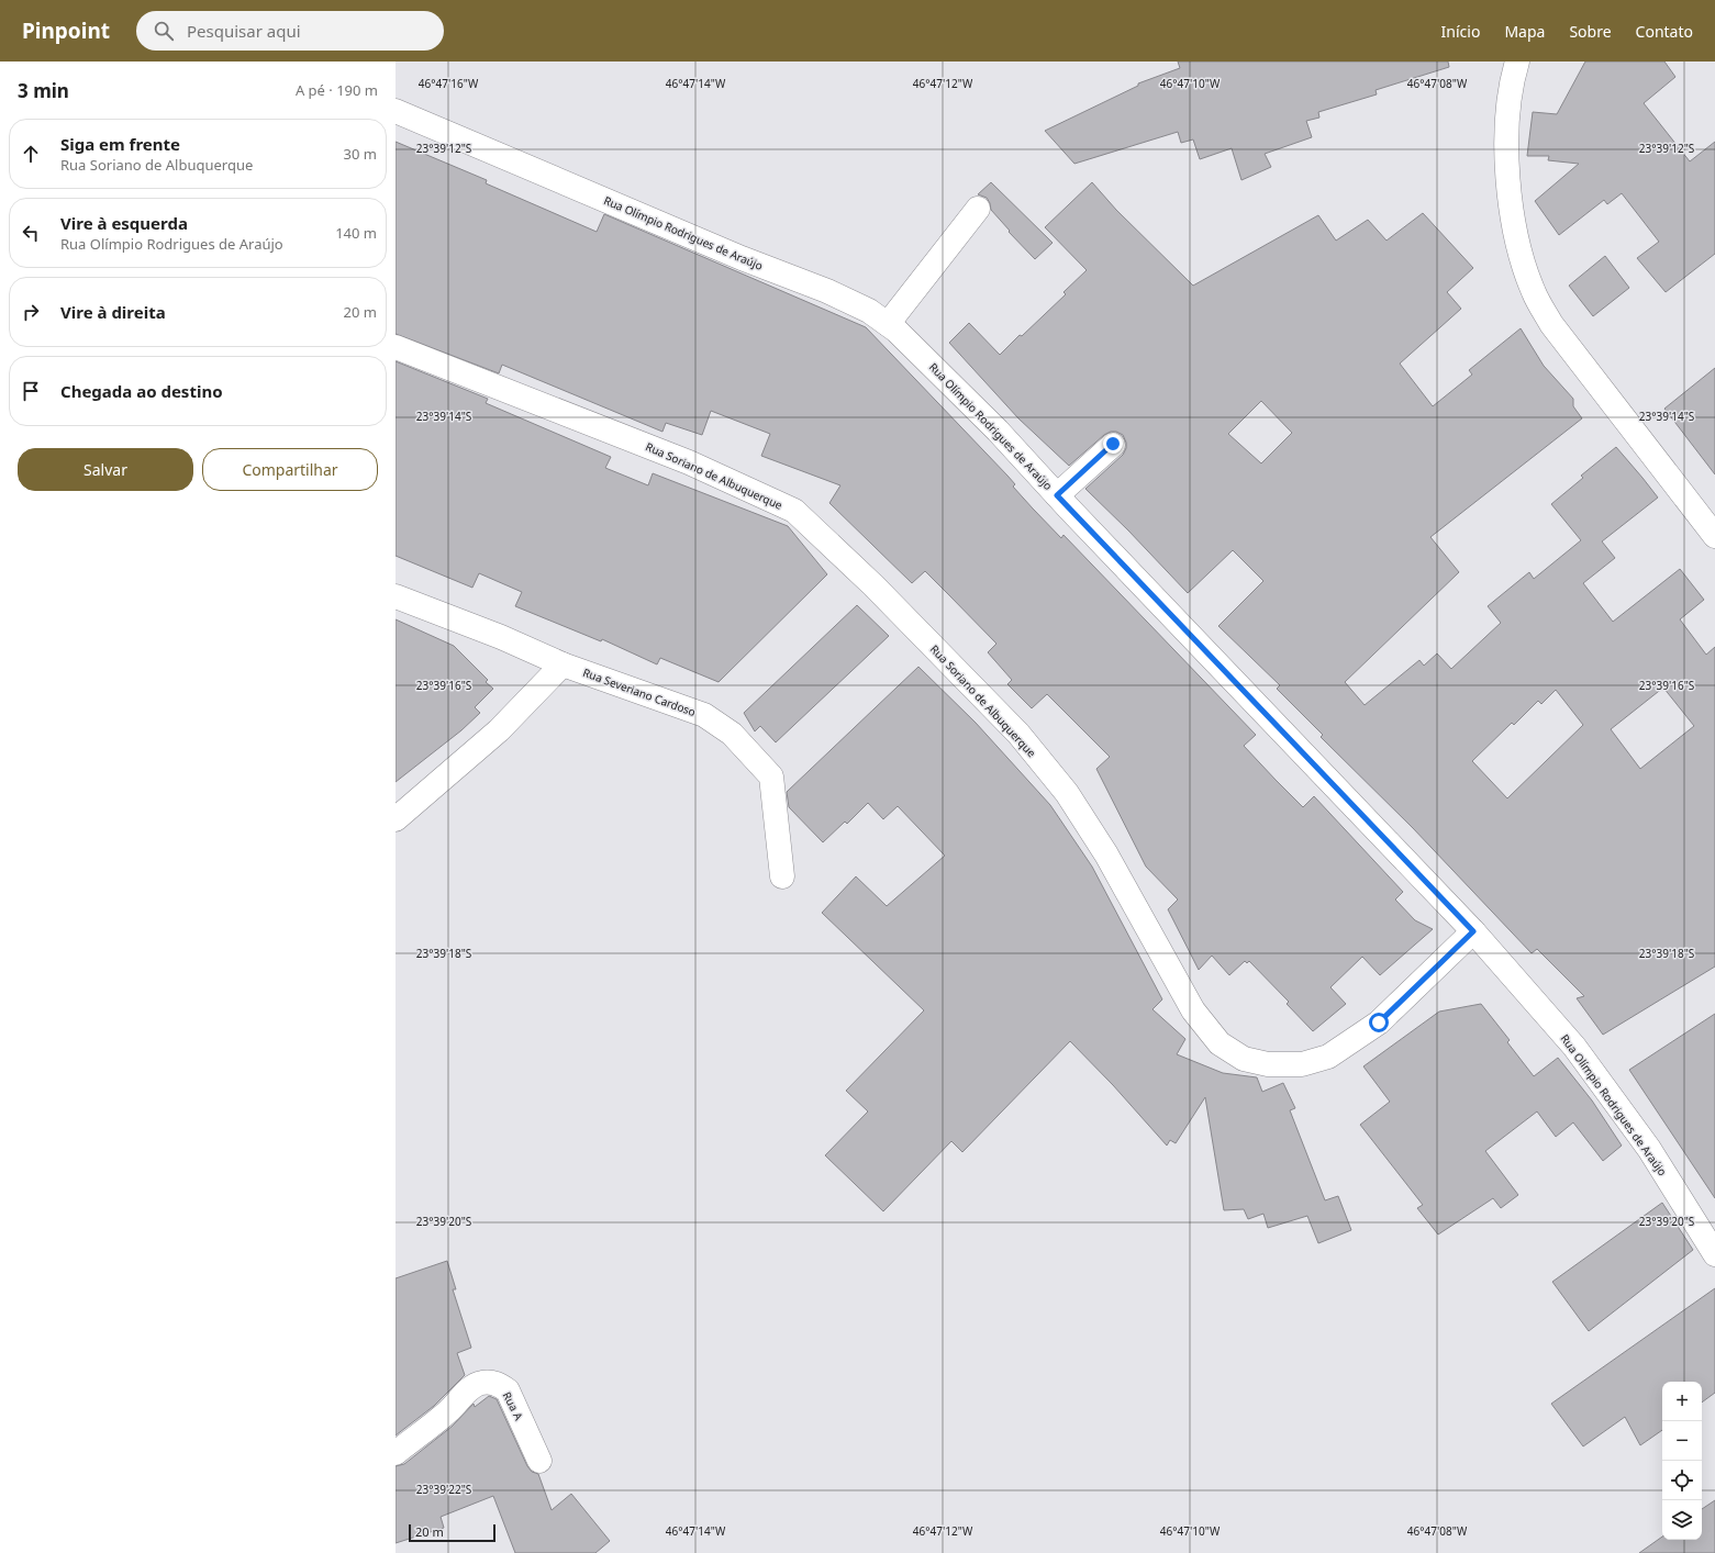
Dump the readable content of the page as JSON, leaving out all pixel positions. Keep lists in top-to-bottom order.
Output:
{
  "streets": {
    "street": [
      "Rua Olímpio Rodrigues de Araújo",
      "Rua Soriano de Albuquerque",
      "Rua Severiano Cardoso",
      "Rua A"
    ]
  },
  "crossings": [
    ["Rua Olímpio Rodrigues de Araújo", "Rua Soriano de Albuquerque"]
  ],
  "scale_bar": "20 m",
  "page": {
    "header": "Pinpoint",
    "search": "Pesquisar aqui",
    "nav": [
      "Início",
      "Mapa",
      "Sobre",
      "Contato"
    ],
    "heading": ["3 min", "A pé · 190 m"],
    "list": [
      ["Siga em frente", "Rua Soriano de Albuquerque", "30 m"],
      ["Vire à esquerda", "Rua Olímpio Rodrigues de Araújo", "140 m"],
      ["Vire à direita", "20 m"],
      "Chegada ao destino"
    ],
    "buttons": ["Salvar", "Compartilhar"],
    "map_buttons": ["+", "−"],
    "scale": "20 m"
  },
  "coordinates": [
    "46°47'16\"W",
    "46°47'14\"W",
    "46°47'12\"W",
    "46°47'10\"W",
    "46°47'08\"W",
    "23°39'12\"S",
    "23°39'14\"S",
    "23°39'16\"S",
    "23°39'18\"S",
    "23°39'20\"S",
    "23°39'22\"S"
  ]
}
